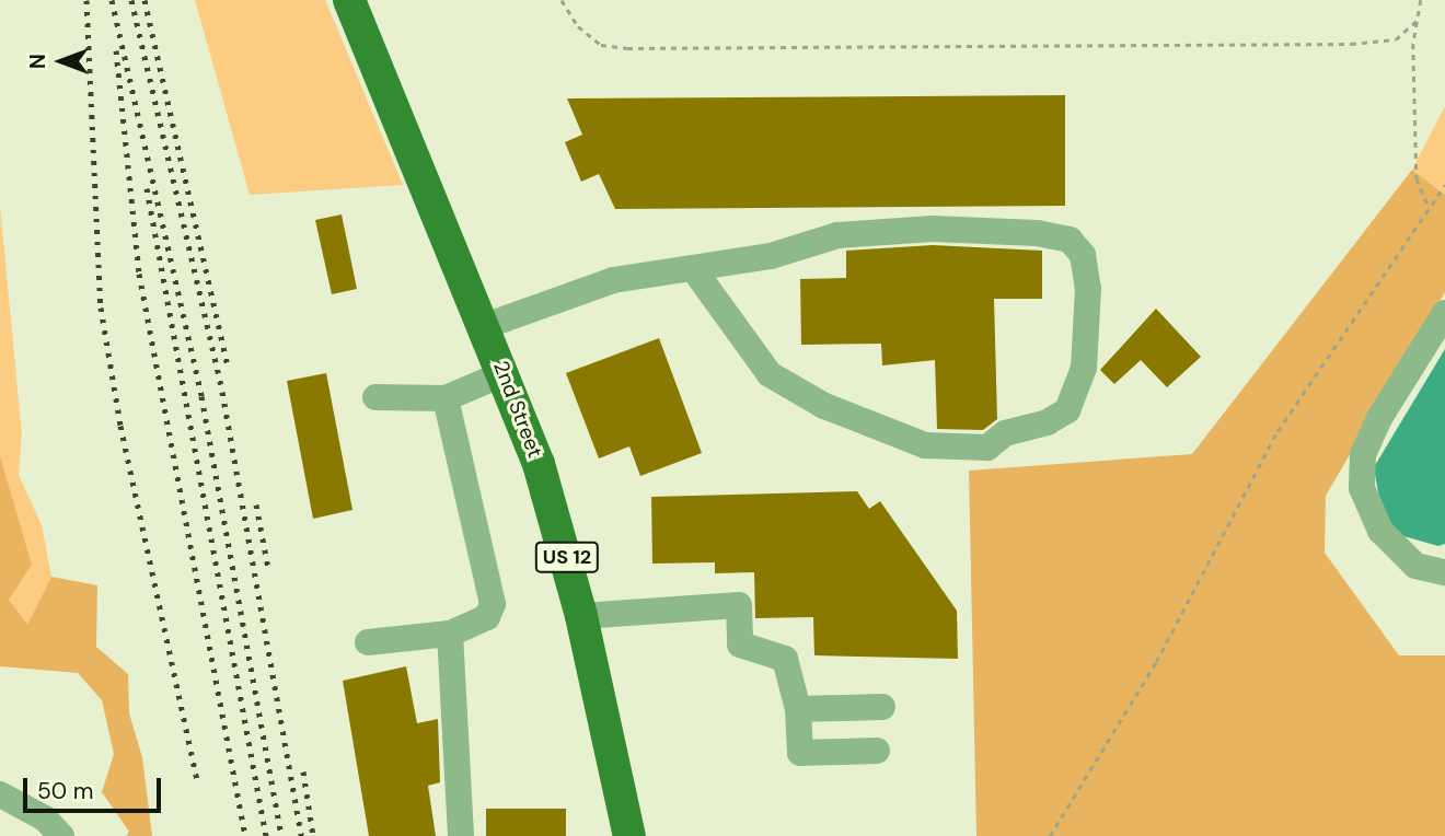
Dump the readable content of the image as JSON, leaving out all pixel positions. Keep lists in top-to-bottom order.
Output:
{
  "streets": {
    "main road": ["2nd Street", "US 12"]
  },
  "scale_bar": "50 m",
  "north": "left"
}
